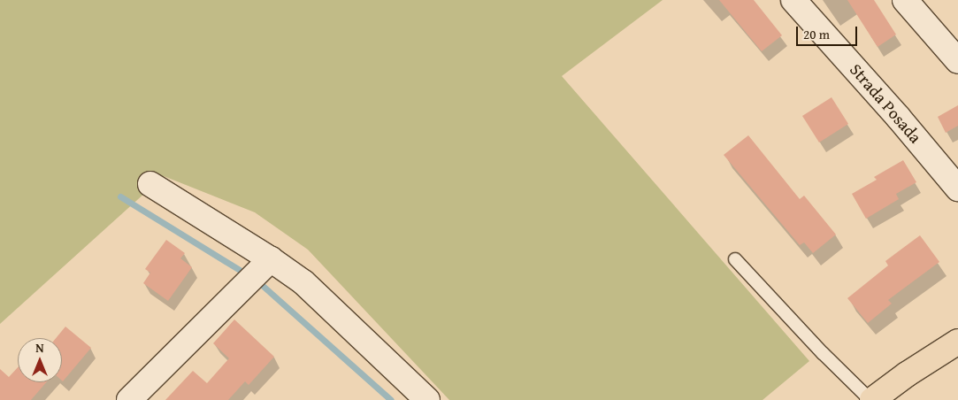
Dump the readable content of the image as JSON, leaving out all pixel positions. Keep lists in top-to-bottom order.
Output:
{
  "streets": {
    "street": ["Strada Posada"]
  },
  "scale_bar": "20 m",
  "north": "top"
}
